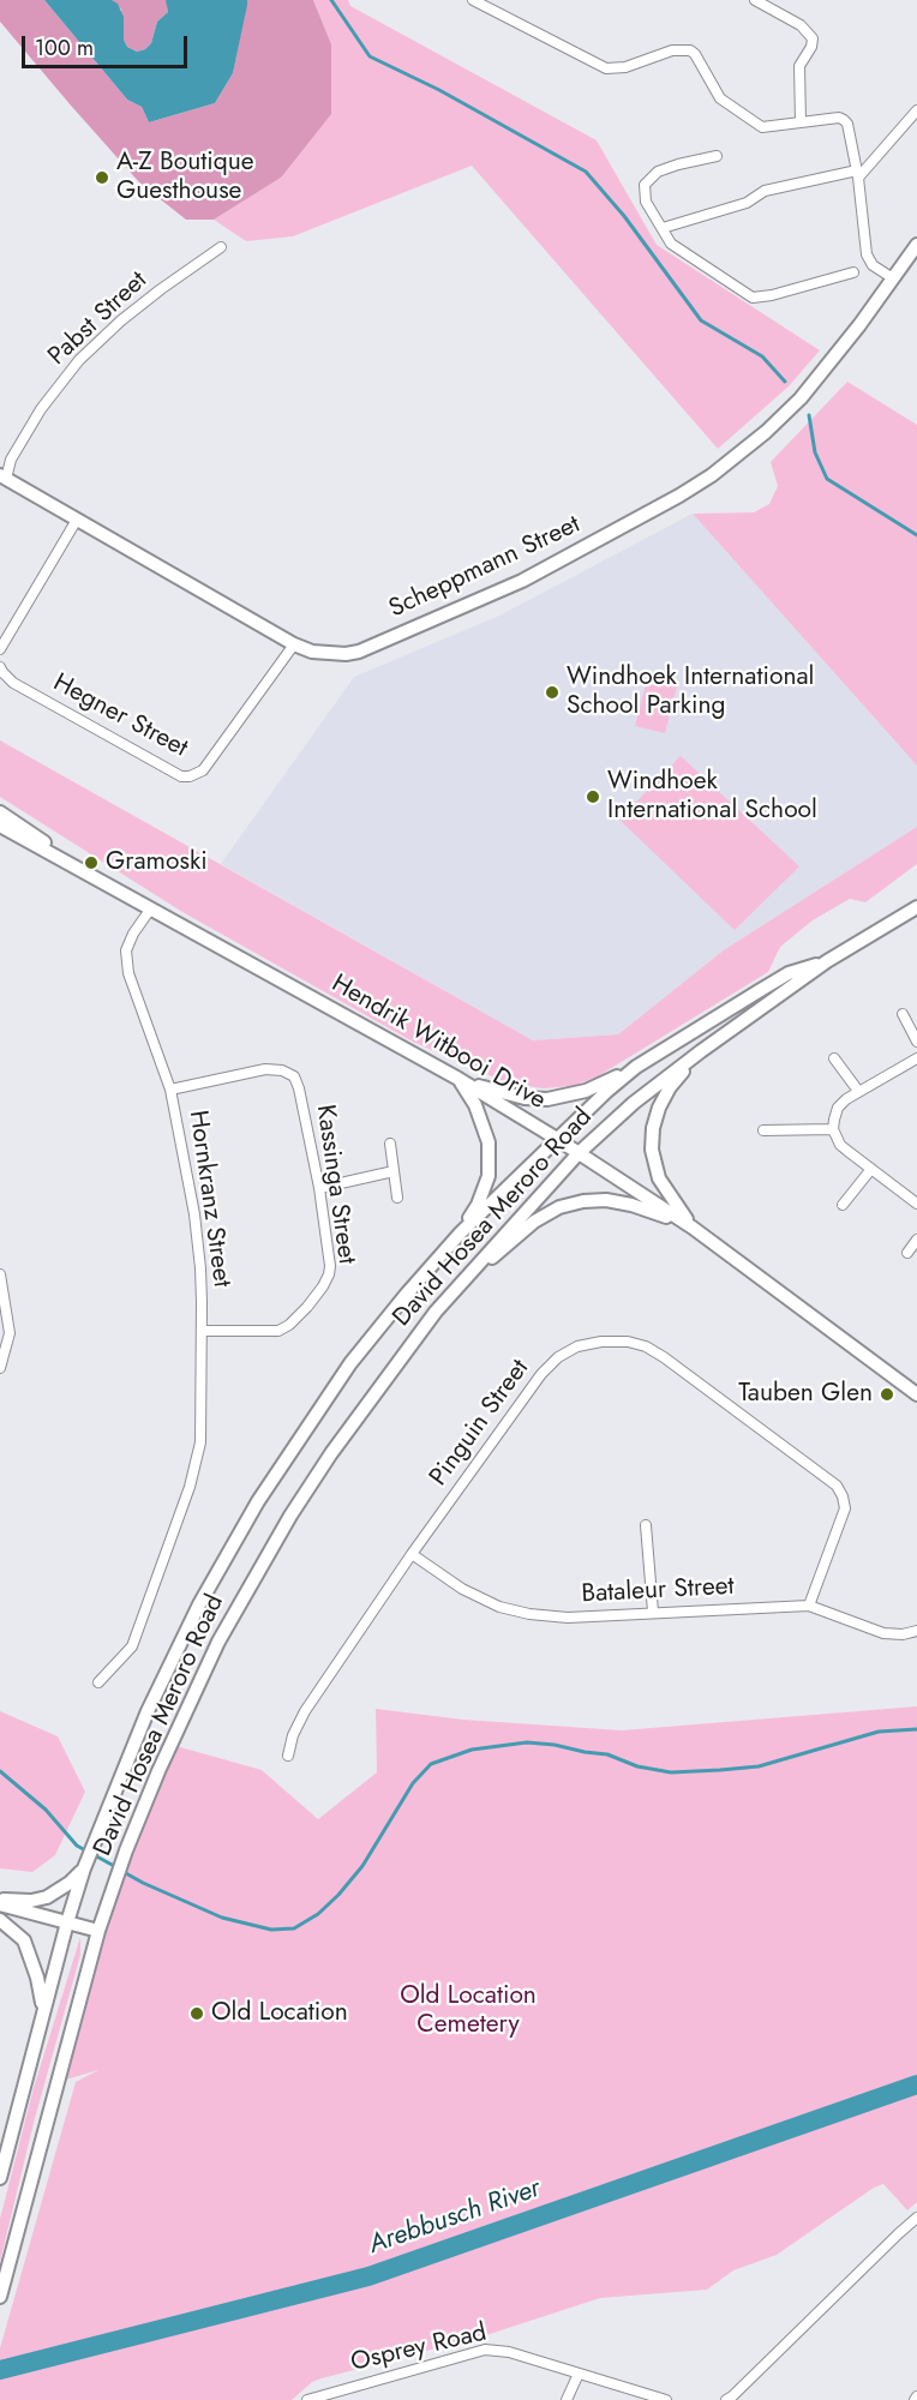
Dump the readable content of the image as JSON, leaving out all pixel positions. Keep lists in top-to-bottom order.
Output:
{
  "streets": {
    "main road": ["Scheppmann Street", "Hendrik Witbooi Drive", "David Hosea Meroro Road"],
    "street": [
      "Pabst Street",
      "Hegner Street",
      "Kassinga Street",
      "Hornkranz Street",
      "Pinguin Street",
      "Bataleur Street",
      "Osprey Road"
    ]
  },
  "crossings": [
    ["Pabst Street", "Scheppmann Street"],
    ["Scheppmann Street", "Hegner Street"],
    ["Hendrik Witbooi Drive", "Hornkranz Street"],
    ["Hendrik Witbooi Drive", "David Hosea Meroro Road"],
    ["Kassinga Street", "Hornkranz Street"],
    ["Pinguin Street", "Bataleur Street"]
  ],
  "water": ["Arebbusch River"],
  "parks": ["Old Location Cemetery"],
  "places": [
    "A-Z Boutique Guesthouse",
    "Windhoek International School Parking",
    "Windhoek International School",
    "Gramoski",
    "Tauben Glen",
    "Old Location"
  ],
  "scale_bar": "100 m"
}
